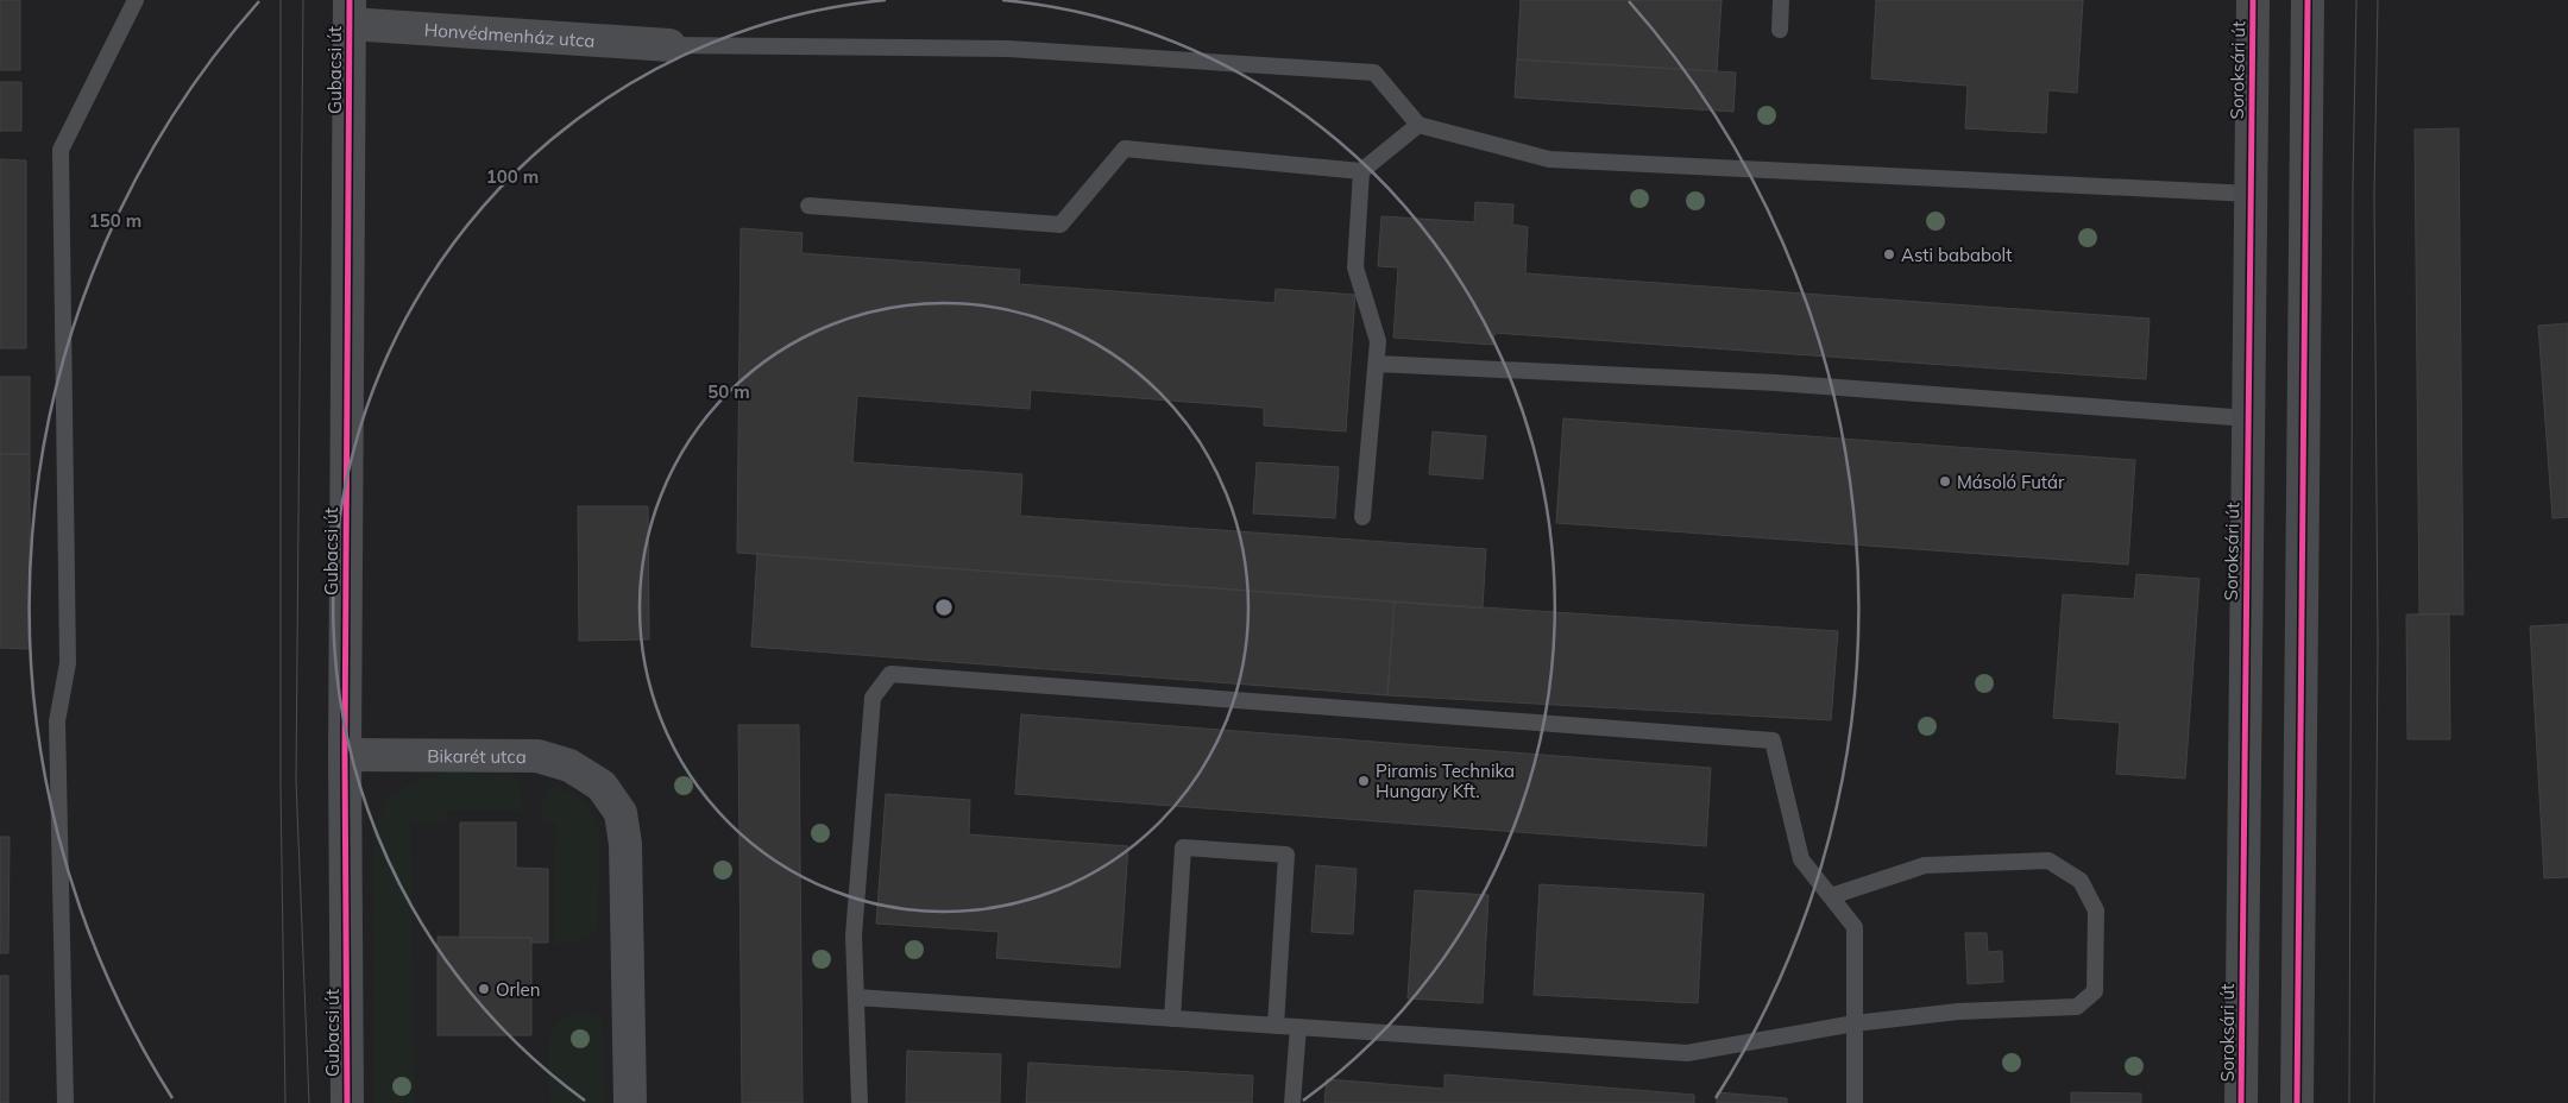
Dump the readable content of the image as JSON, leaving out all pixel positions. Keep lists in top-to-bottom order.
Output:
{
  "streets": {
    "main road": ["Soroksári út"],
    "street": ["Honvédmenház utca", "Gubacsi út", "Bikarét utca"]
  },
  "crossings": [
    ["Honvédmenház utca", "Gubacsi út"],
    ["Gubacsi út", "Bikarét utca"]
  ],
  "places": [
    "Asti bababolt",
    "Másoló Futár",
    "Piramis Technika Hungary Kft.",
    "Orlen"
  ],
  "rings": ["100 m", "150 m", "50 m"]
}
